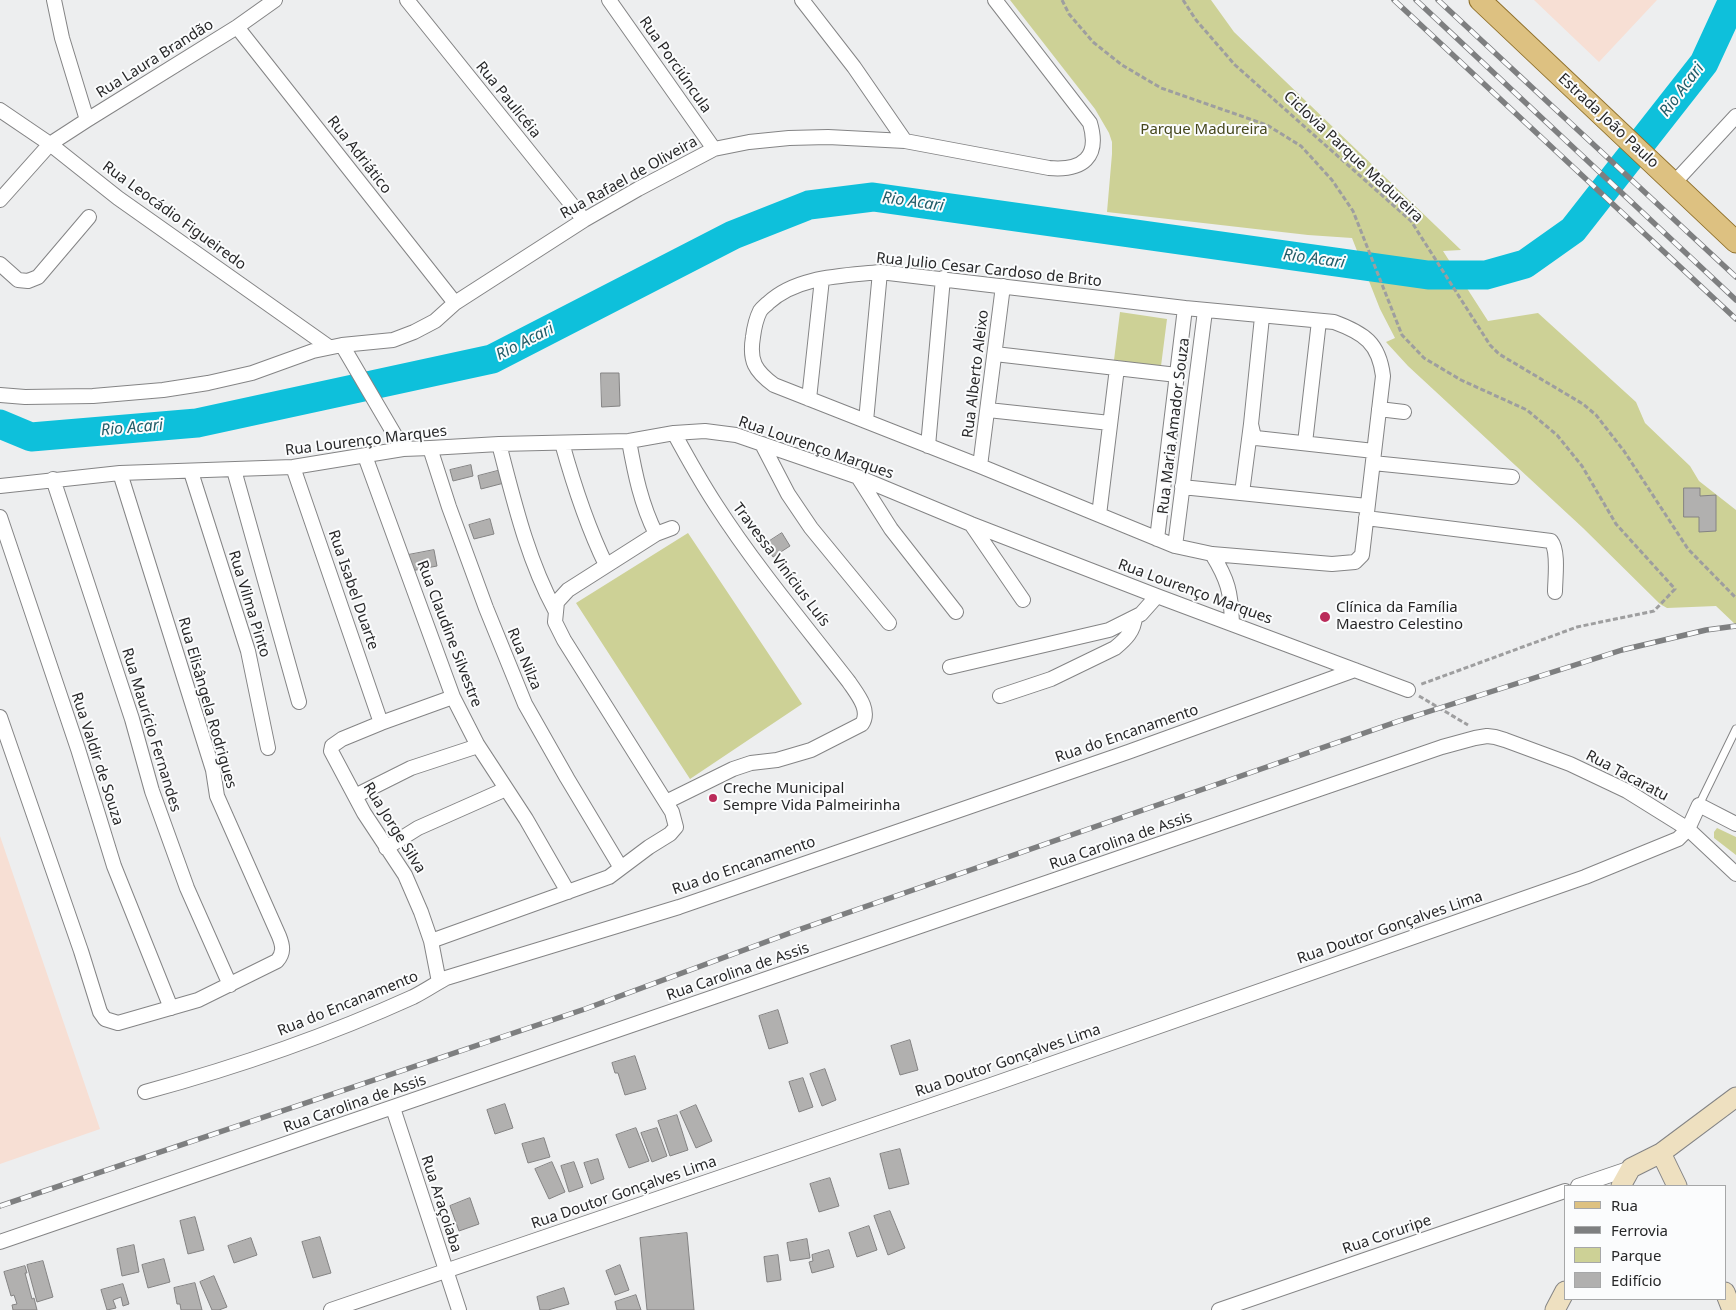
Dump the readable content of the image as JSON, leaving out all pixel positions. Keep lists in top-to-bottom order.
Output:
{
  "streets": {
    "main road": ["Estrada João Paulo"],
    "street": [
      "Rua Laura Brandão",
      "Rua Porciúncula",
      "Rua Paulicéia",
      "Rua Adriático",
      "Rua Rafael de Oliveira",
      "Rua Leocádio Figueiredo",
      "Rua Julio Cesar Cardoso de Brito",
      "Rua Alberto Aleixo",
      "Rua Maria Amador Souza",
      "Rua Lourenço Marques",
      "Travessa Vinícius Luís",
      "Rua Isabel Duarte",
      "Rua Vilma Pinto",
      "Rua Claudine Silvestre",
      "Rua Nilza",
      "Rua Elisângela Rodrigues",
      "Rua Maurício Fernandes",
      "Rua do Encanamento",
      "Rua Valdir de Souza",
      "Rua Tacaratu",
      "Rua Jorge Silva",
      "Rua Carolina de Assis",
      "Rua Doutor Gonçalves Lima",
      "Rua Araçoiaba",
      "Rua Coruripe"
    ],
    "path": ["Ciclovia Parque Madureira"]
  },
  "crossings": [
    ["Rua Laura Brandão", "Rua Adriático"],
    ["Rua Laura Brandão", "Rua Leocádio Figueiredo"],
    ["Rua Porciúncula", "Rua Rafael de Oliveira"],
    ["Rua Paulicéia", "Rua Rafael de Oliveira"],
    ["Rua Adriático", "Rua Rafael de Oliveira"],
    ["Rua Rafael de Oliveira", "Rua Leocádio Figueiredo"],
    ["Rua Julio Cesar Cardoso de Brito", "Rua Alberto Aleixo"],
    ["Rua Julio Cesar Cardoso de Brito", "Rua Maria Amador Souza"],
    ["Rua Lourenço Marques", "Travessa Vinícius Luís"],
    ["Rua Lourenço Marques", "Rua Isabel Duarte"],
    ["Rua Lourenço Marques", "Rua Vilma Pinto"],
    ["Rua Lourenço Marques", "Rua Claudine Silvestre"],
    ["Rua Lourenço Marques", "Rua Nilza"],
    ["Rua Lourenço Marques", "Rua Elisângela Rodrigues"],
    ["Rua Lourenço Marques", "Rua Maurício Fernandes"],
    ["Rua Lourenço Marques", "Rua do Encanamento"],
    ["Rua Isabel Duarte", "Rua Jorge Silva"],
    ["Rua Elisângela Rodrigues", "Rua Maurício Fernandes"],
    ["Rua do Encanamento", "Rua Jorge Silva"],
    ["Rua Tacaratu", "Rua Carolina de Assis"],
    ["Rua Tacaratu", "Rua Doutor Gonçalves Lima"],
    ["Rua Carolina de Assis", "Rua Araçoiaba"],
    ["Rua Doutor Gonçalves Lima", "Rua Araçoiaba"]
  ],
  "water": ["Rio Acari"],
  "parks": ["Parque Madureira"],
  "places": ["Clínica da Família Maestro Celestino", "Creche Municipal Sempre Vida Palmeirinha"],
  "legend": [
    "Rua",
    "Ferrovia",
    "Parque",
    "Edifício"
  ]
}
